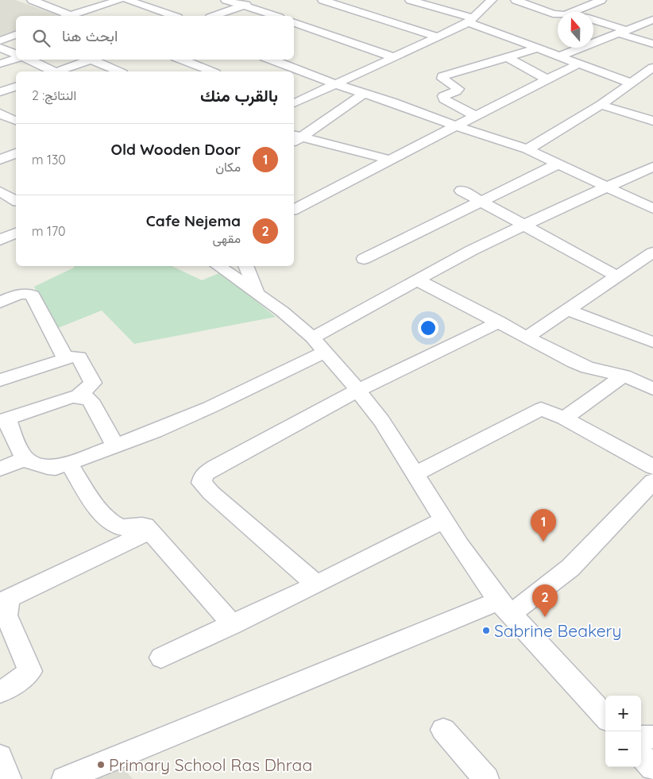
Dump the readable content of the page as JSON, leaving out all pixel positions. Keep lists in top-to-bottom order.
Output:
{
  "places": ["Sabrine Beakery", "Primary School Ras Dhraa"],
  "north": "top",
  "page": {
    "search": "ابحث هنا",
    "heading": ["بالقرب منك", "النتائج: 2"],
    "list": [
      {
        "mark": "1",
        "name": "Old Wooden Door",
        "note": "مكان",
        "value": "130 m"
      },
      {
        "mark": "2",
        "name": "Cafe Nejema",
        "note": "مقهى",
        "value": "170 m"
      }
    ],
    "pins": ["1", "2"],
    "map_buttons": ["+", "−"]
  }
}
